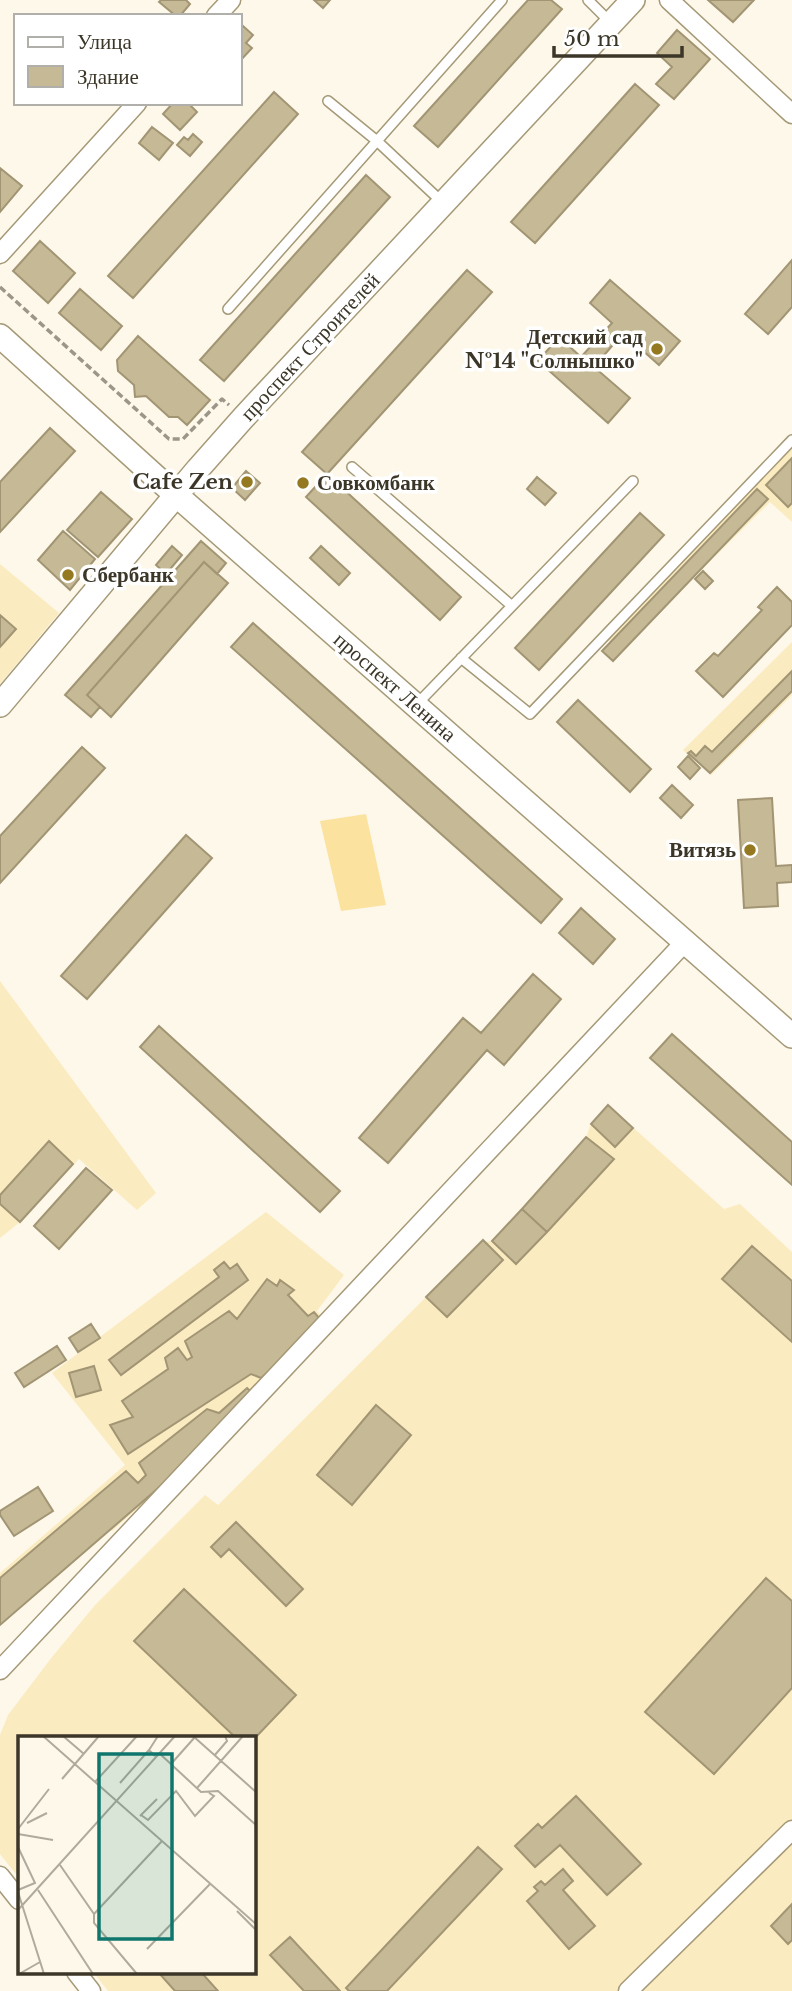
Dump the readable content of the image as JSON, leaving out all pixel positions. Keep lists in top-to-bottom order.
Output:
{
  "streets": {
    "street": ["проспект Строителей", "проспект Ленина"]
  },
  "crossings": [
    ["проспект Строителей", "проспект Ленина"]
  ],
  "places": [
    "Детский сад №14 \"Солнышко\"",
    "Cafe Zen",
    "Совкомбанк",
    "Сбербанк",
    "Витязь"
  ],
  "legend": ["Улица", "Здание"],
  "scale_bar": "50 m"
}
